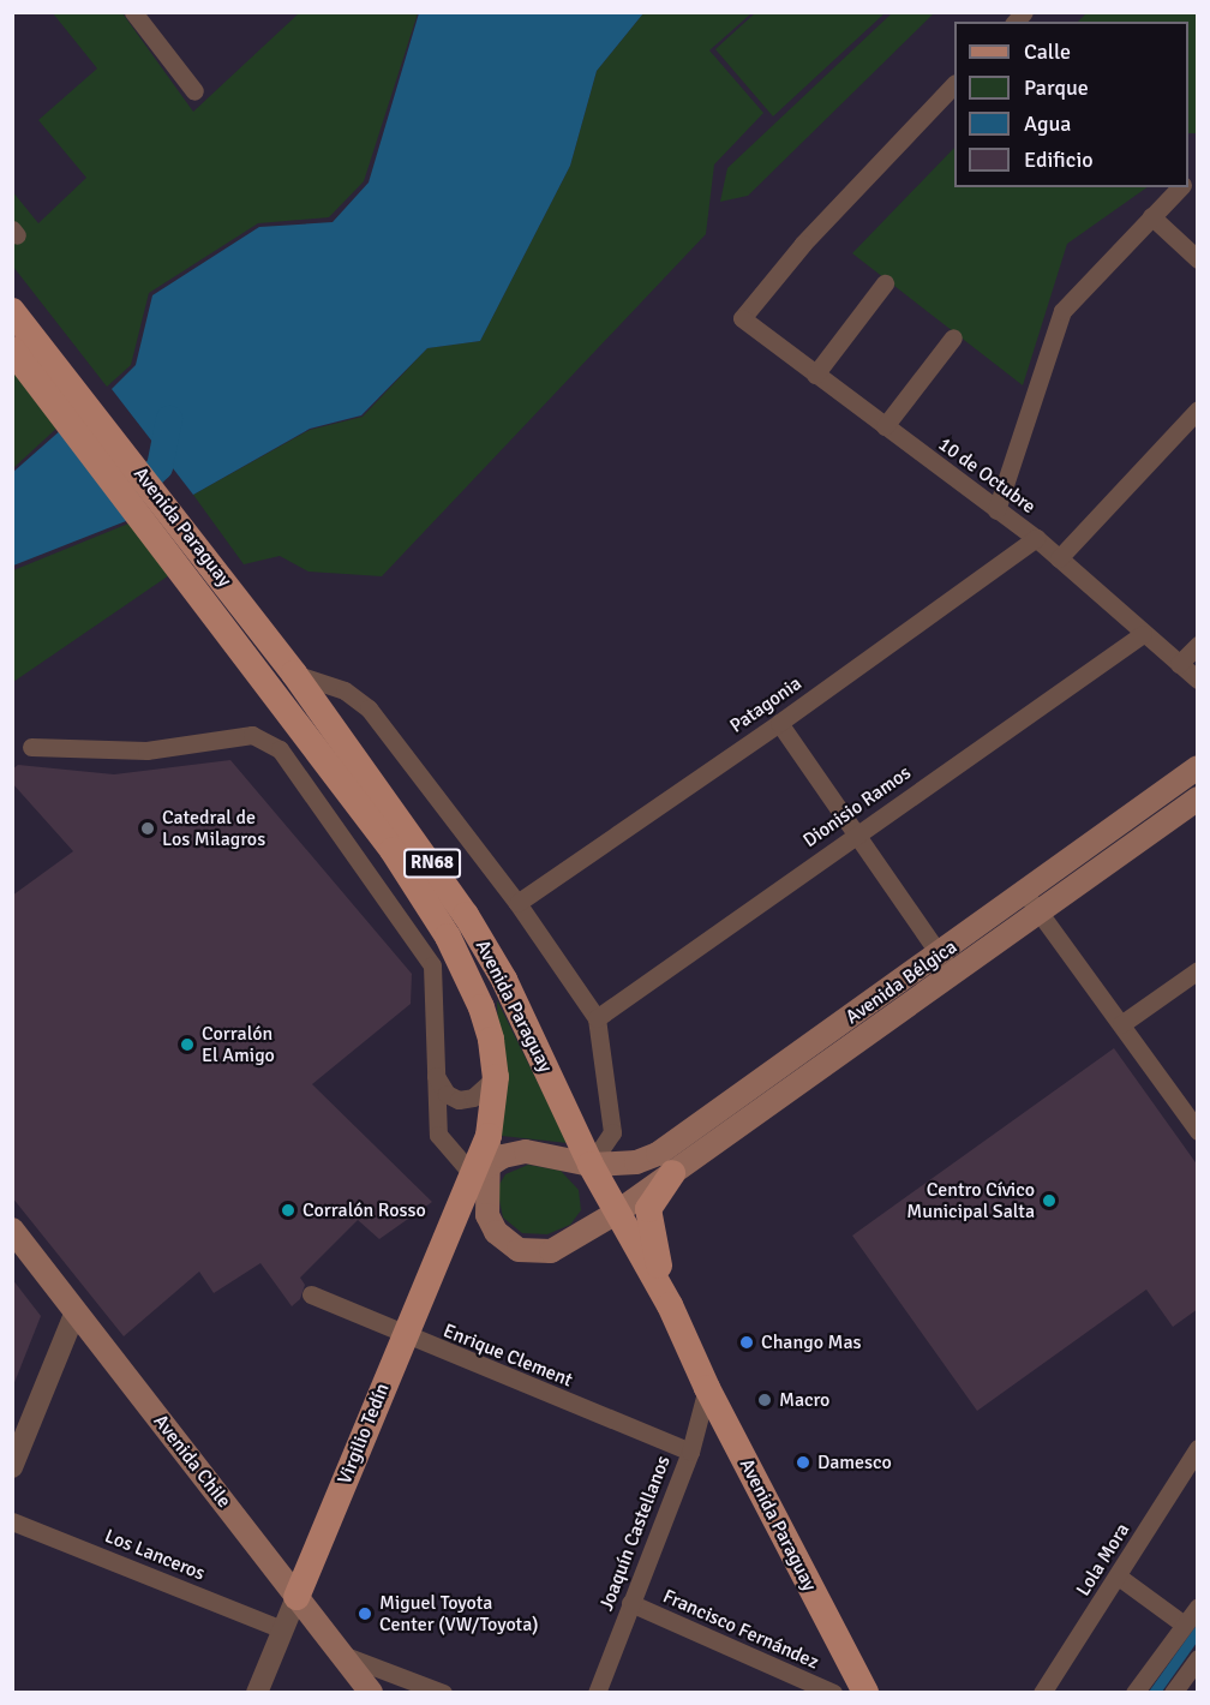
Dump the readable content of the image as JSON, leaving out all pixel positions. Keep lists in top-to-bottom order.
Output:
{
  "streets": {
    "main road": [
      "Avenida Paraguay",
      "RN68",
      "Avenida Bélgica",
      "Virgilio Tedín",
      "Avenida Chile"
    ],
    "street": [
      "10 de Octubre",
      "Patagonia",
      "Dionisio Ramos",
      "Enrique Clement",
      "Joaquín Castellanos",
      "Los Lanceros",
      "Lola Mora",
      "Francisco Fernández"
    ]
  },
  "crossings": [
    ["10 de Octubre", "Patagonia"],
    ["10 de Octubre", "Dionisio Ramos"],
    ["Avenida Paraguay", "Avenida Bélgica"],
    ["Avenida Paraguay", "Virgilio Tedín"],
    ["Avenida Paraguay", "Joaquín Castellanos"],
    ["Avenida Bélgica", "Virgilio Tedín"],
    ["Enrique Clement", "Virgilio Tedín"],
    ["Enrique Clement", "Joaquín Castellanos"],
    ["Virgilio Tedín", "Avenida Chile"],
    ["Virgilio Tedín", "Los Lanceros"],
    ["Joaquín Castellanos", "Francisco Fernández"]
  ],
  "places": [
    "Catedral de Los Milagros",
    "Corralón El Amigo",
    "Centro Cívico Municipal Salta",
    "Corralón Rosso",
    "Chango Mas",
    "Macro",
    "Damesco",
    "Miguel Toyota Center (VW/Toyota)"
  ],
  "legend": [
    "Calle",
    "Parque",
    "Agua",
    "Edificio"
  ]
}
